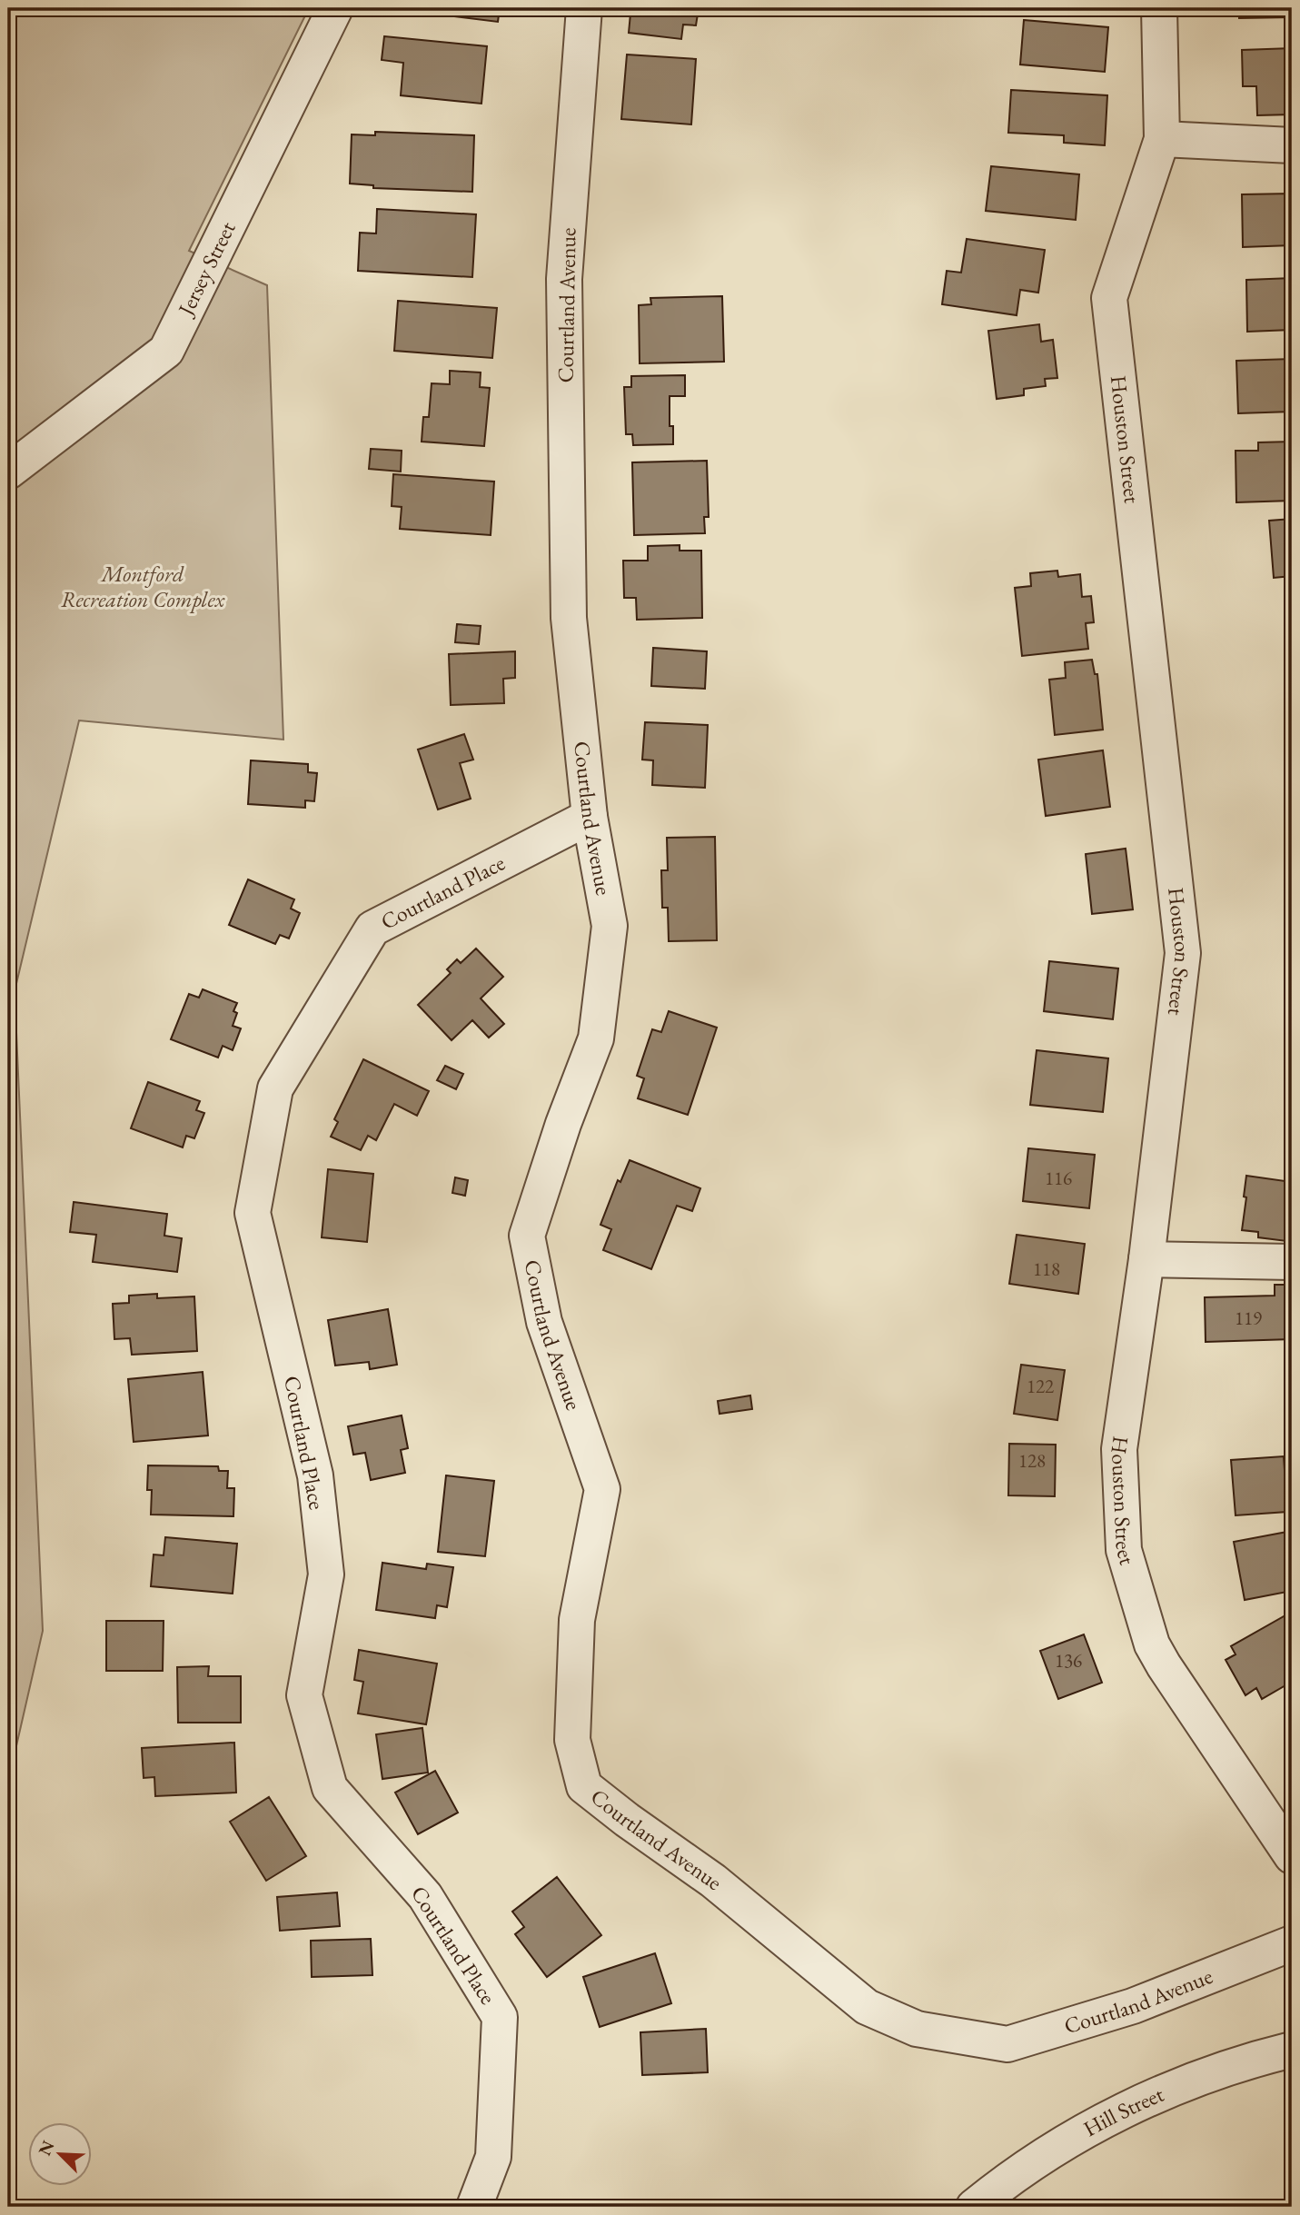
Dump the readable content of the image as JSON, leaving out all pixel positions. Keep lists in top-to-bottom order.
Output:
{
  "streets": {
    "street": [
      "Jersey Street",
      "Courtland Avenue",
      "Houston Street",
      "Courtland Place",
      "Hill Street"
    ]
  },
  "crossings": [
    ["Courtland Avenue", "Courtland Place"]
  ],
  "parks": ["Montford Recreation Complex"],
  "house_numbers": [
    "116",
    "118",
    "119",
    "122",
    "128",
    "136"
  ],
  "north": "top left"
}
